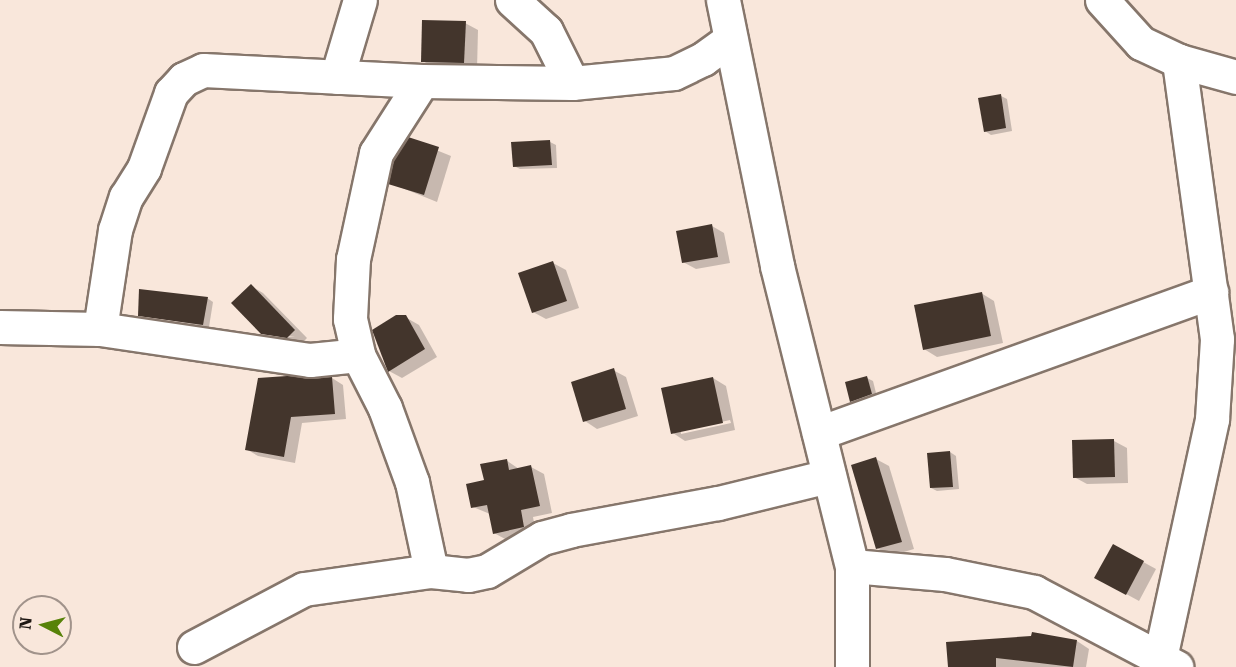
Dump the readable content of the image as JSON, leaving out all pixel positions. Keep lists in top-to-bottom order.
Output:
{
  "north": "left"
}
